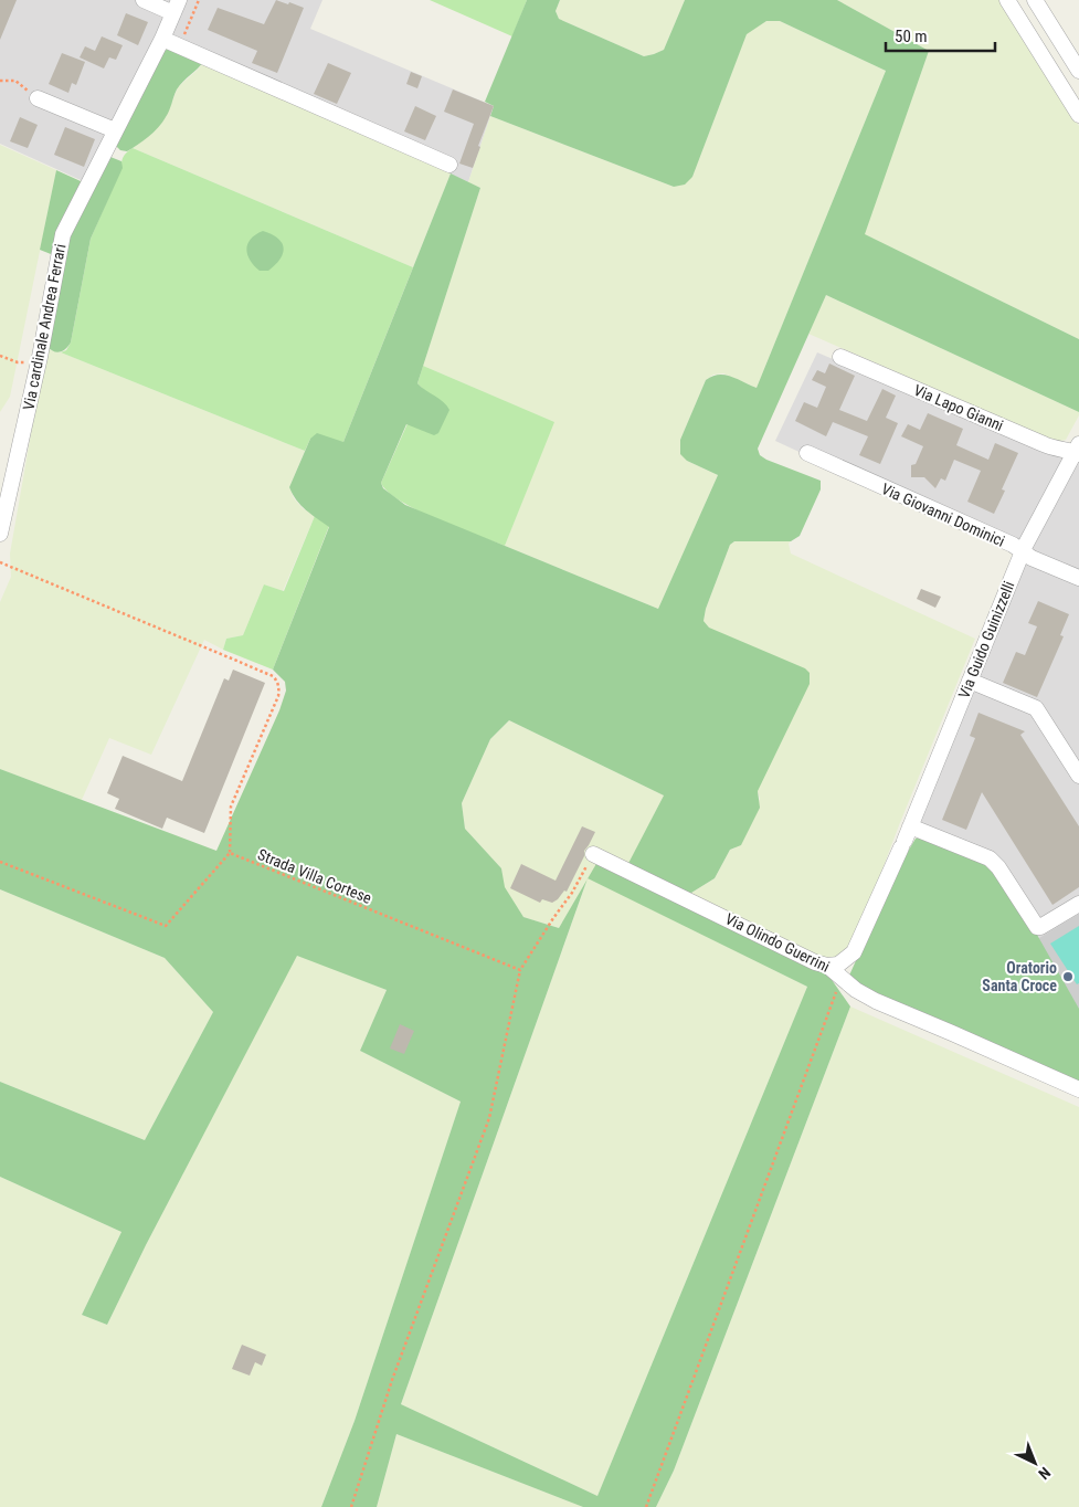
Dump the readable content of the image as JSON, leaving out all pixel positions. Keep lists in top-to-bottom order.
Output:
{
  "streets": {
    "street": [
      "Via cardinale Andrea Ferrari",
      "Via Lapo Gianni",
      "Via Giovanni Dominici",
      "Via Guido Guinizzelli",
      "Via Olindo Guerrini"
    ],
    "path": ["Strada Villa Cortese"]
  },
  "crossings": [
    ["Via Lapo Gianni", "Via Guido Guinizzelli"],
    ["Via Giovanni Dominici", "Via Guido Guinizzelli"],
    ["Via Guido Guinizzelli", "Via Olindo Guerrini"]
  ],
  "places": ["Oratorio Santa Croce"],
  "scale_bar": "50 m",
  "north": "bottom right"
}
